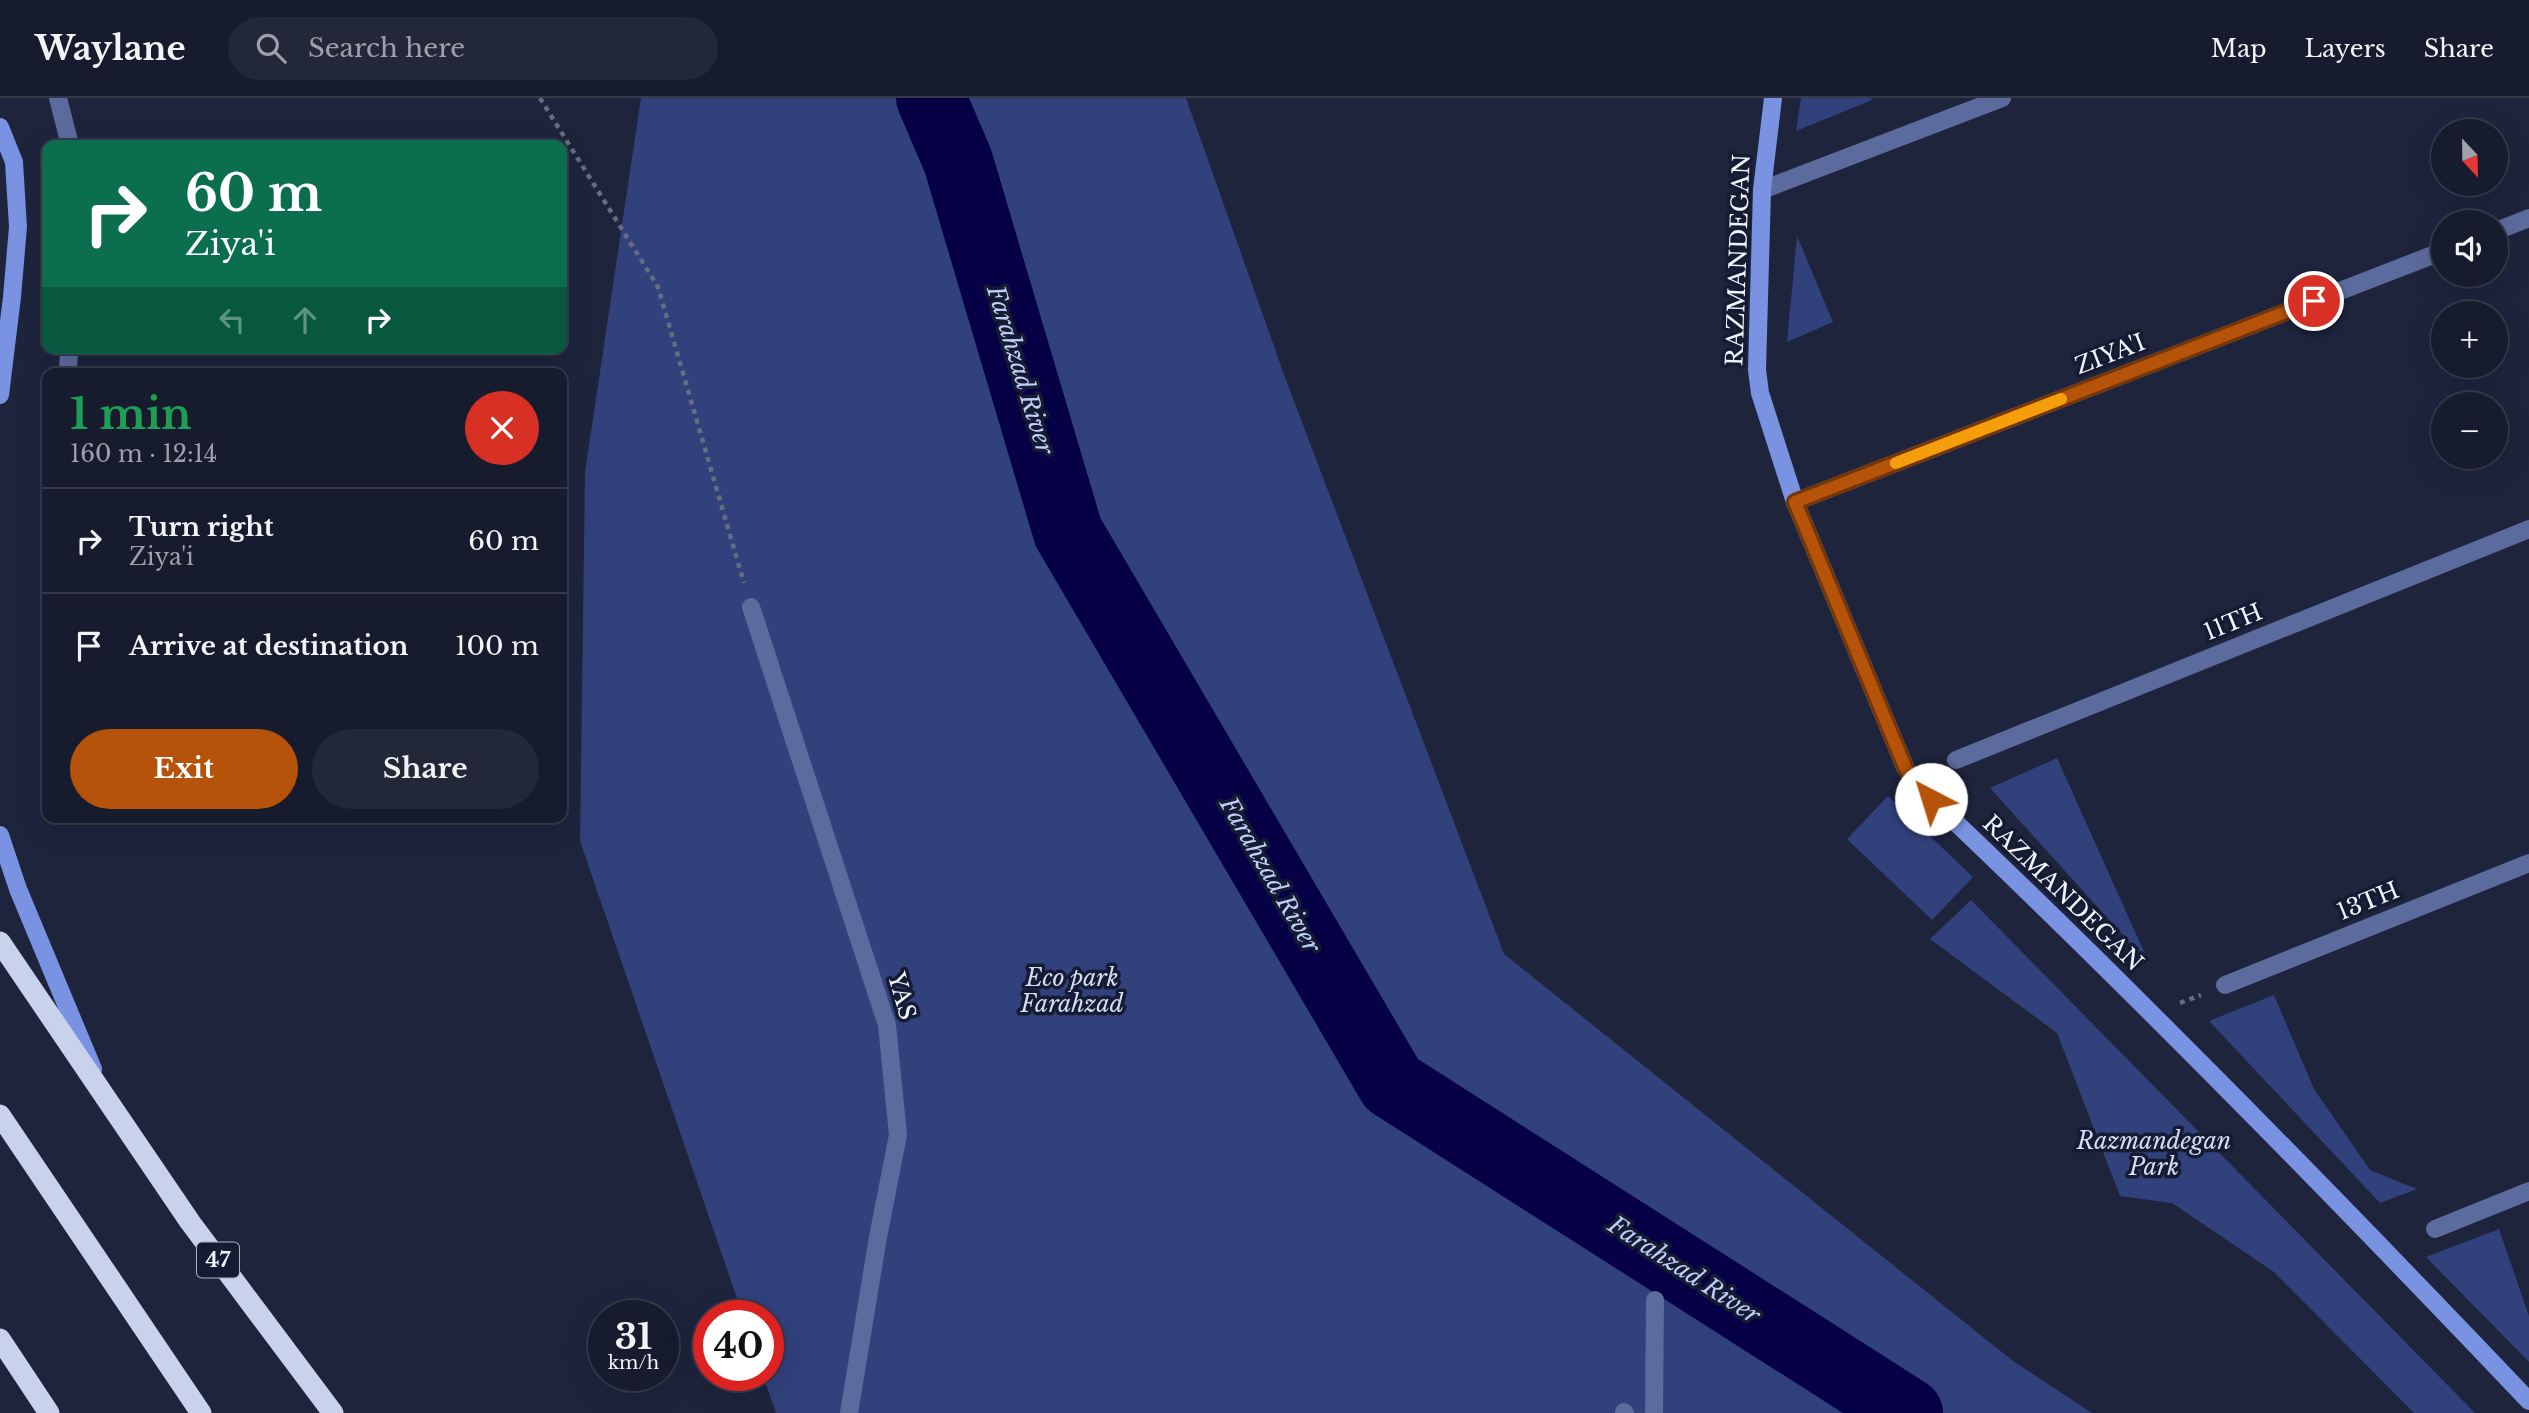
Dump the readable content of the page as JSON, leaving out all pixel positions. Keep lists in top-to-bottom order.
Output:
{
  "streets": {
    "highway": ["47"],
    "street": [
      "RAZMANDEGAN",
      "ZIYA'I",
      "11TH",
      "13TH",
      "YAS"
    ]
  },
  "crossings": [
    ["RAZMANDEGAN", "ZIYA'I"]
  ],
  "water": ["Farahzad River"],
  "parks": ["Eco park Farahzad", "Razmandegan Park"],
  "north": "bottom",
  "page": {
    "header": "Waylane",
    "search": "Search here",
    "nav": ["Map", "Layers", "Share"],
    "map_buttons": ["+", "−"],
    "turn": ["60 m", "Ziya'i"],
    "heading": ["1 min", "160 m · 12:14"],
    "list": [
      {
        "name": "Turn right",
        "note": "Ziya'i",
        "value": "60 m"
      },
      {
        "name": "Arrive at destination",
        "value": "100 m"
      }
    ],
    "buttons": ["Exit", "Share"],
    "speed": "31 km/h",
    "limit": "40"
  }
}
